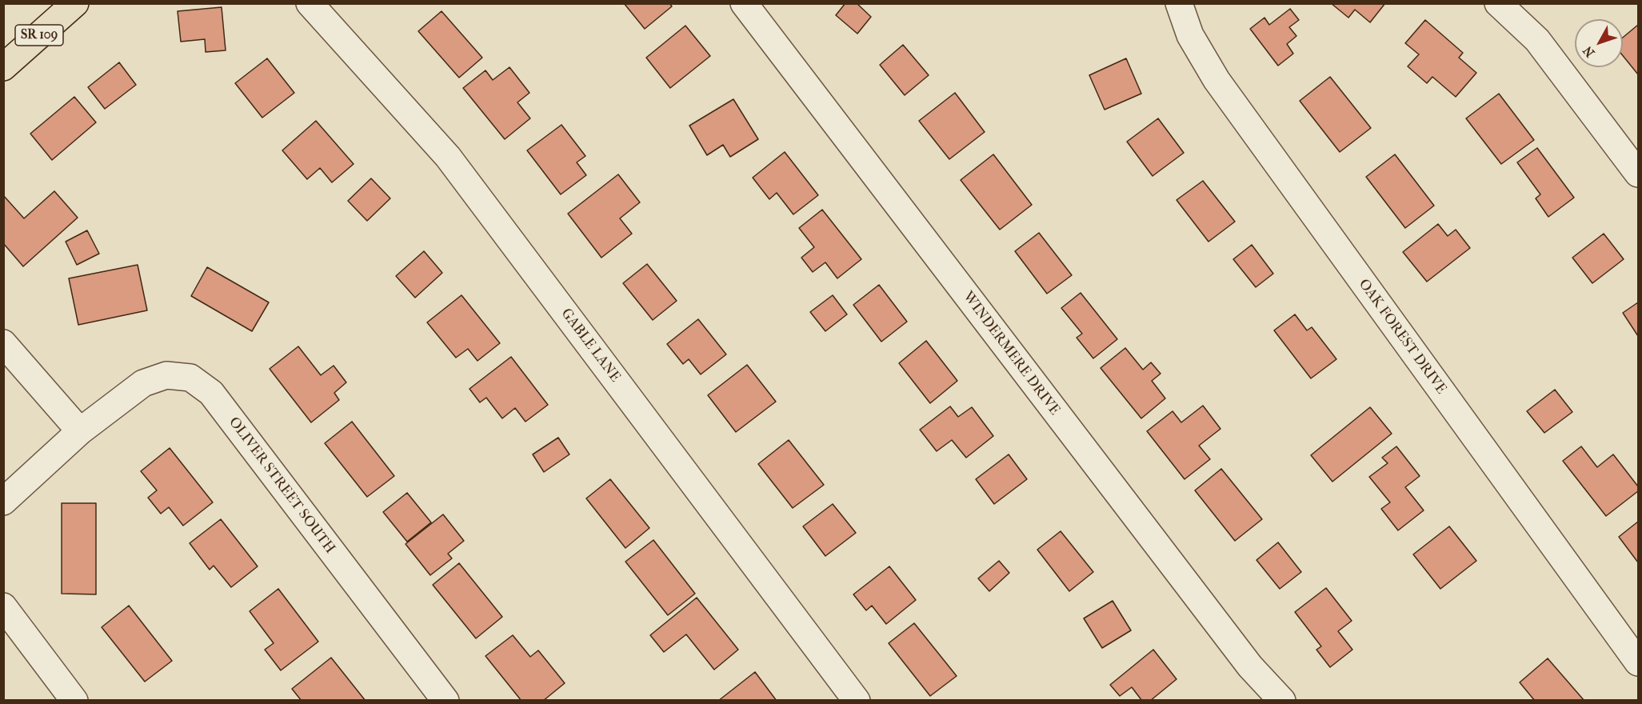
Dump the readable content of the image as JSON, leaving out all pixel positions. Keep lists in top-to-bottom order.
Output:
{
  "streets": {
    "main road": ["SR 109"],
    "street": [
      "OAK FOREST DRIVE",
      "GABLE LANE",
      "WINDERMERE DRIVE",
      "OLIVER STREET SOUTH"
    ]
  },
  "north": "bottom left"
}
